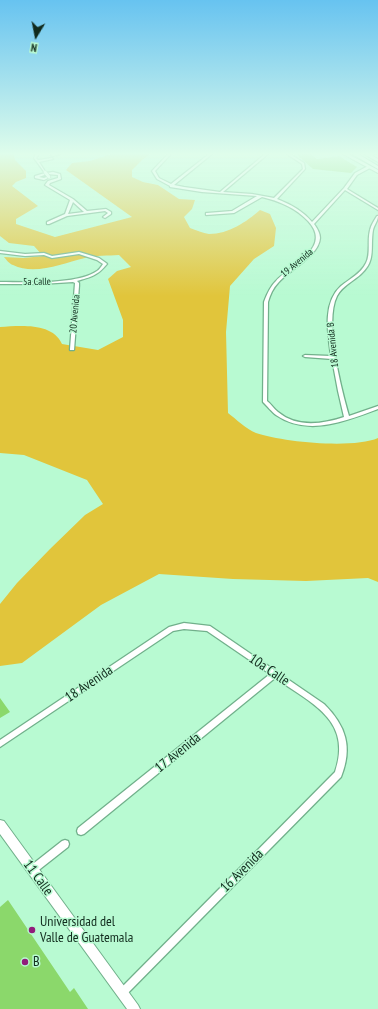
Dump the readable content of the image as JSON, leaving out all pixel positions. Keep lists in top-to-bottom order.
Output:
{
  "streets": {
    "street": [
      "19 Avenida",
      "5a Calle",
      "20 Avenida",
      "18 Avenida B",
      "10a Calle",
      "18 Avenida",
      "17 Avenida",
      "16 Avenida",
      "11 Calle"
    ]
  },
  "crossings": [
    ["19 Avenida", "18 Avenida B"],
    ["5a Calle", "20 Avenida"],
    ["10a Calle", "18 Avenida"],
    ["10a Calle", "17 Avenida"],
    ["10a Calle", "16 Avenida"],
    ["16 Avenida", "11 Calle"]
  ],
  "places": ["Universidad del Valle de Guatemala", "B"],
  "north": "bottom"
}
